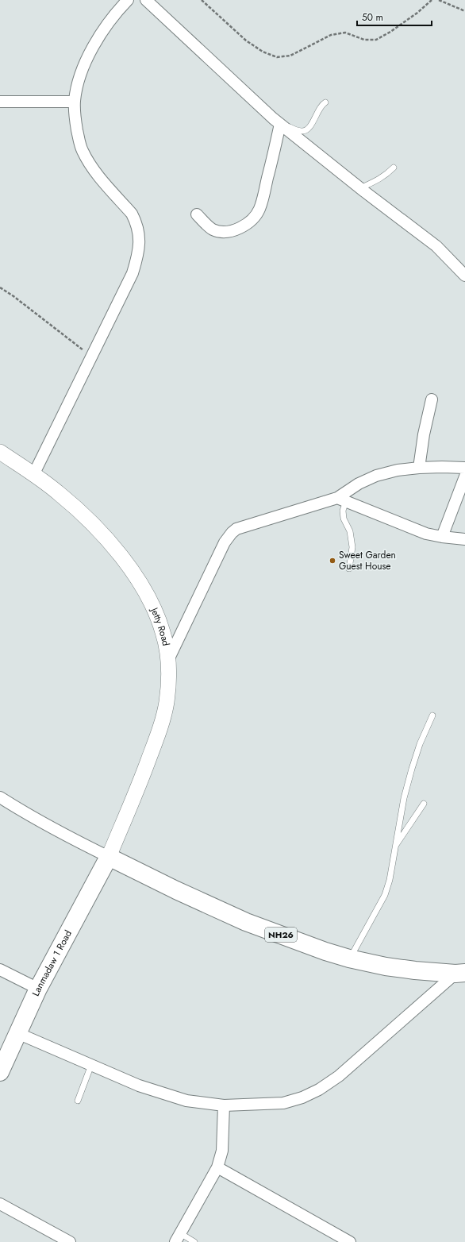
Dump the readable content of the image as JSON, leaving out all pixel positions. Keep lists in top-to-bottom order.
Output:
{
  "streets": {
    "highway": ["NH26", "Lanmadaw 1 Road"],
    "street": ["Jetty Road"]
  },
  "crossings": [
    ["Jetty Road", "NH26"],
    ["Jetty Road", "Lanmadaw 1 Road"],
    ["NH26", "Lanmadaw 1 Road"]
  ],
  "places": ["Sweet Garden Guest House"],
  "scale_bar": "50 m"
}
